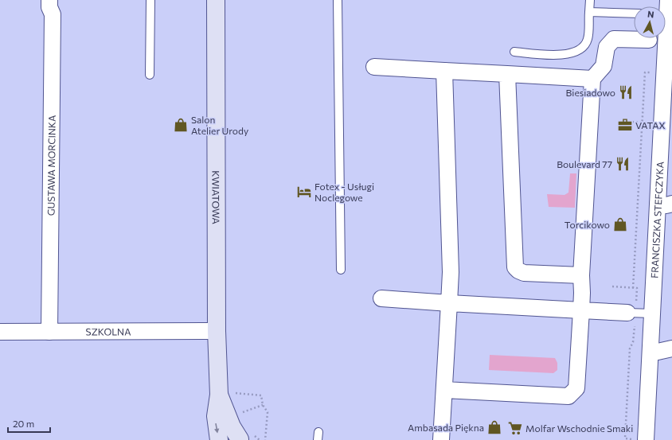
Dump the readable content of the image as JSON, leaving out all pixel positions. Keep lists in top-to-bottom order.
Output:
{
  "streets": {
    "street": [
      "GUSTAWA MORCINKA",
      "KWIATOWA",
      "FRANCISZKA STEFCZYKA",
      "SZKOLNA"
    ]
  },
  "crossings": [
    ["GUSTAWA MORCINKA", "SZKOLNA"],
    ["KWIATOWA", "SZKOLNA"]
  ],
  "places": {
    "restaurant": ["Biesiadowo", "Boulevard 77"],
    "shop": ["Salon Atelier Urody", "Torcikowo", "Ambasada Piękna"],
    "office": ["VATAX"],
    "hotel": ["Fotex - Usługi Noclegowe"],
    "supermarket": ["Molfar Wschodnie Smaki"]
  },
  "scale_bar": "20 m",
  "north": "top"
}
